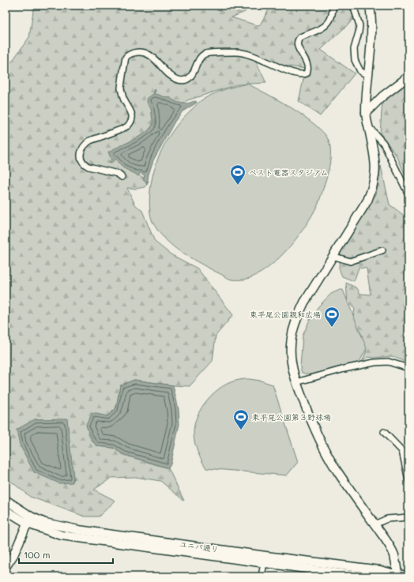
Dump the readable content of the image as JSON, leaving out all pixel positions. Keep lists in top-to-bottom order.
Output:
{
  "streets": {
    "street": ["ユニバ通り"]
  },
  "places": {
    "sports": ["ベスト電器スタジアム", "東平尾公園親和広場", "東平尾公園第３野球場"]
  },
  "scale_bar": "100 m"
}
